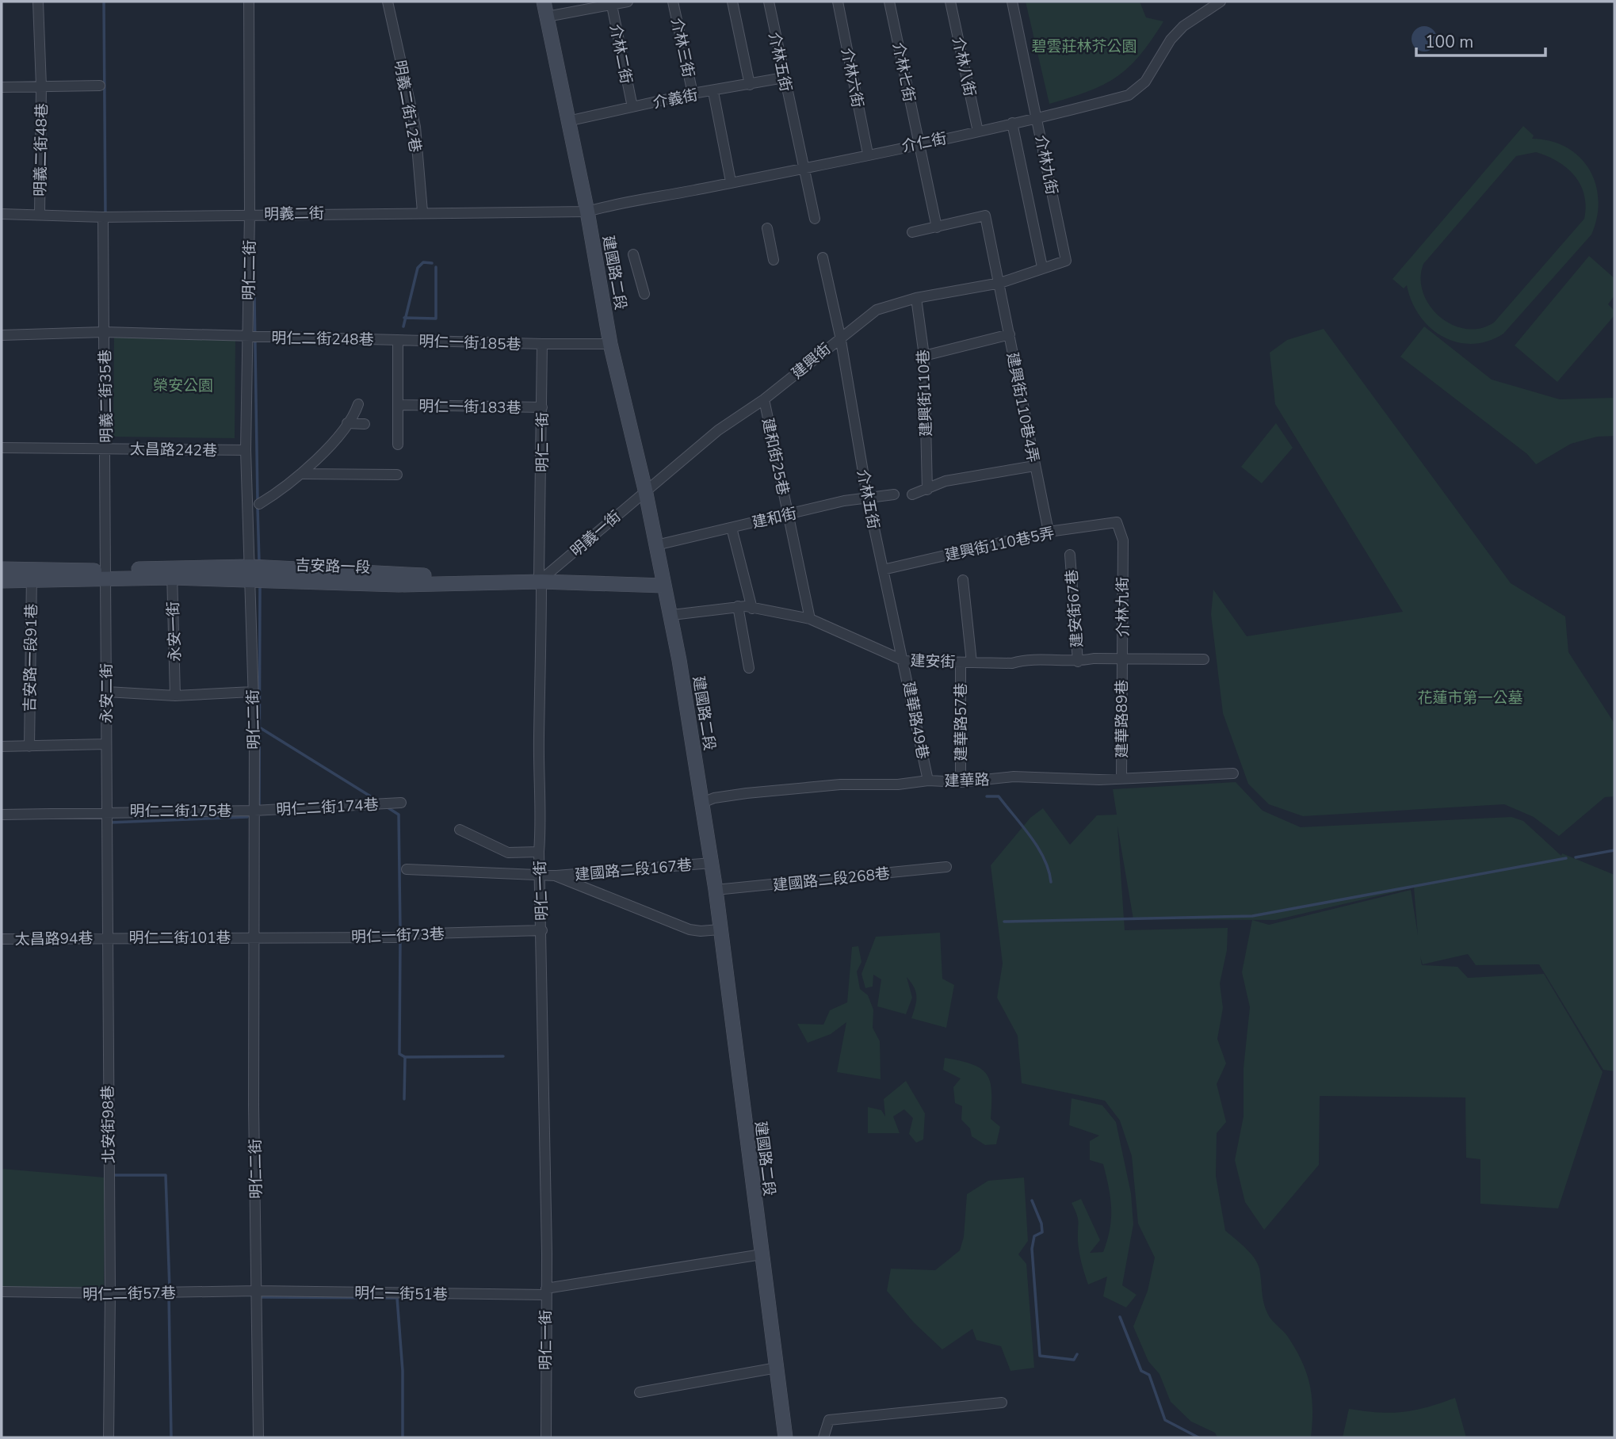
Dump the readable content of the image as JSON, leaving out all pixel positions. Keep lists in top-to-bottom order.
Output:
{
  "streets": {
    "street": [
      "介林三街",
      "介林二街",
      "介林五街",
      "介林八街",
      "介林七街",
      "介林六街",
      "介義街",
      "明義二街12巷",
      "介仁街",
      "明義二街48巷",
      "介林九街",
      "明義二街",
      "明仁二街",
      "建國路二段",
      "明仁二街248巷",
      "明仁一街185巷",
      "建興街",
      "建興街110巷",
      "明義二街35巷",
      "明仁一街183巷",
      "建興街110巷4弄",
      "明仁一街",
      "太昌路242巷",
      "建和街25巷",
      "建和街",
      "明義一街",
      "建興街110巷5弄",
      "吉安路一段",
      "建安街67巷",
      "永安一街",
      "吉安路一段91巷",
      "建安街",
      "永安二街",
      "建華路89巷",
      "建華路49巷",
      "建華路57巷",
      "建華路",
      "明仁二街174巷",
      "明仁二街175巷",
      "建國路二段167巷",
      "建國路二段268巷",
      "明仁一街73巷",
      "明仁二街101巷",
      "太昌路94巷",
      "北安街98巷",
      "明仁二街57巷",
      "明仁一街51巷"
    ]
  },
  "crossings": [
    ["介林三街", "介義街"],
    ["介林二街", "介義街"],
    ["介林五街", "介義街"],
    ["介林五街", "介仁街"],
    ["介林五街", "建興街"],
    ["介林五街", "建和街"],
    ["介林五街", "建興街110巷5弄"],
    ["介林五街", "建安街"],
    ["介林五街", "建華路49巷"],
    ["介林八街", "介仁街"],
    ["介林七街", "介仁街"],
    ["介林七街", "建興街110巷4弄"],
    ["介林六街", "介仁街"],
    ["介義街", "建國路二段"],
    ["明義二街12巷", "明義二街"],
    ["介仁街", "介林九街"],
    ["介仁街", "明義二街"],
    ["介仁街", "建國路二段"],
    ["明義二街48巷", "明義二街"],
    ["介林九街", "建興街"],
    ["介林九街", "建興街110巷4弄"],
    ["介林九街", "建興街110巷5弄"],
    ["介林九街", "建安街"],
    ["介林九街", "建華路89巷"],
    ["明義二街", "明仁二街"],
    ["明義二街", "建國路二段"],
    ["明義二街", "明義二街35巷"],
    ["明仁二街", "明仁二街248巷"],
    ["明仁二街", "太昌路242巷"],
    ["明仁二街", "吉安路一段"],
    ["明仁二街", "明仁二街174巷"],
    ["明仁二街", "明仁二街175巷"],
    ["明仁二街", "明仁一街73巷"],
    ["明仁二街", "明仁二街101巷"],
    ["明仁二街", "明仁二街57巷"],
    ["明仁二街", "明仁一街51巷"],
    ["建國路二段", "明仁一街185巷"],
    ["建國路二段", "建興街"],
    ["建國路二段", "建和街"],
    ["建國路二段", "明義一街"],
    ["建國路二段", "吉安路一段"],
    ["建國路二段", "建安街"],
    ["建國路二段", "建華路"],
    ["建國路二段", "建國路二段167巷"],
    ["建國路二段", "建國路二段268巷"],
    ["建國路二段", "明仁一街51巷"],
    ["明仁二街248巷", "明仁一街185巷"],
    ["明仁二街248巷", "明義二街35巷"],
    ["明仁一街185巷", "明仁一街"],
    ["建興街", "建興街110巷"],
    ["建興街", "建興街110巷4弄"],
    ["建興街", "建和街25巷"],
    ["建興街", "明義一街"],
    ["明義二街35巷", "太昌路242巷"],
    ["明義二街35巷", "吉安路一段"],
    ["明義二街35巷", "永安二街"],
    ["明仁一街183巷", "明仁一街"],
    ["建興街110巷4弄", "建興街110巷5弄"],
    ["明仁一街", "明義一街"],
    ["明仁一街", "吉安路一段"],
    ["明仁一街", "明仁一街73巷"],
    ["明仁一街", "明仁一街51巷"],
    ["建和街25巷", "建和街"],
    ["建和街25巷", "建安街"],
    ["明義一街", "吉安路一段"],
    ["吉安路一段", "永安一街"],
    ["吉安路一段", "吉安路一段91巷"],
    ["吉安路一段", "永安二街"],
    ["建安街67巷", "建安街"],
    ["建安街", "建華路89巷"],
    ["建安街", "建華路49巷"],
    ["建安街", "建華路57巷"],
    ["永安二街", "明仁二街175巷"],
    ["永安二街", "北安街98巷"],
    ["建華路89巷", "建華路"],
    ["建華路49巷", "建華路"],
    ["建華路57巷", "建華路"],
    ["明仁二街174巷", "明仁二街175巷"],
    ["明仁二街175巷", "北安街98巷"],
    ["明仁一街73巷", "明仁二街101巷"],
    ["明仁二街101巷", "太昌路94巷"],
    ["明仁二街101巷", "北安街98巷"],
    ["太昌路94巷", "北安街98巷"],
    ["北安街98巷", "明仁二街57巷"],
    ["明仁二街57巷", "明仁一街51巷"]
  ],
  "parks": ["碧雲莊林芥公園", "榮安公園", "花蓮市第一公墓"],
  "scale_bar": "100 m"
}
